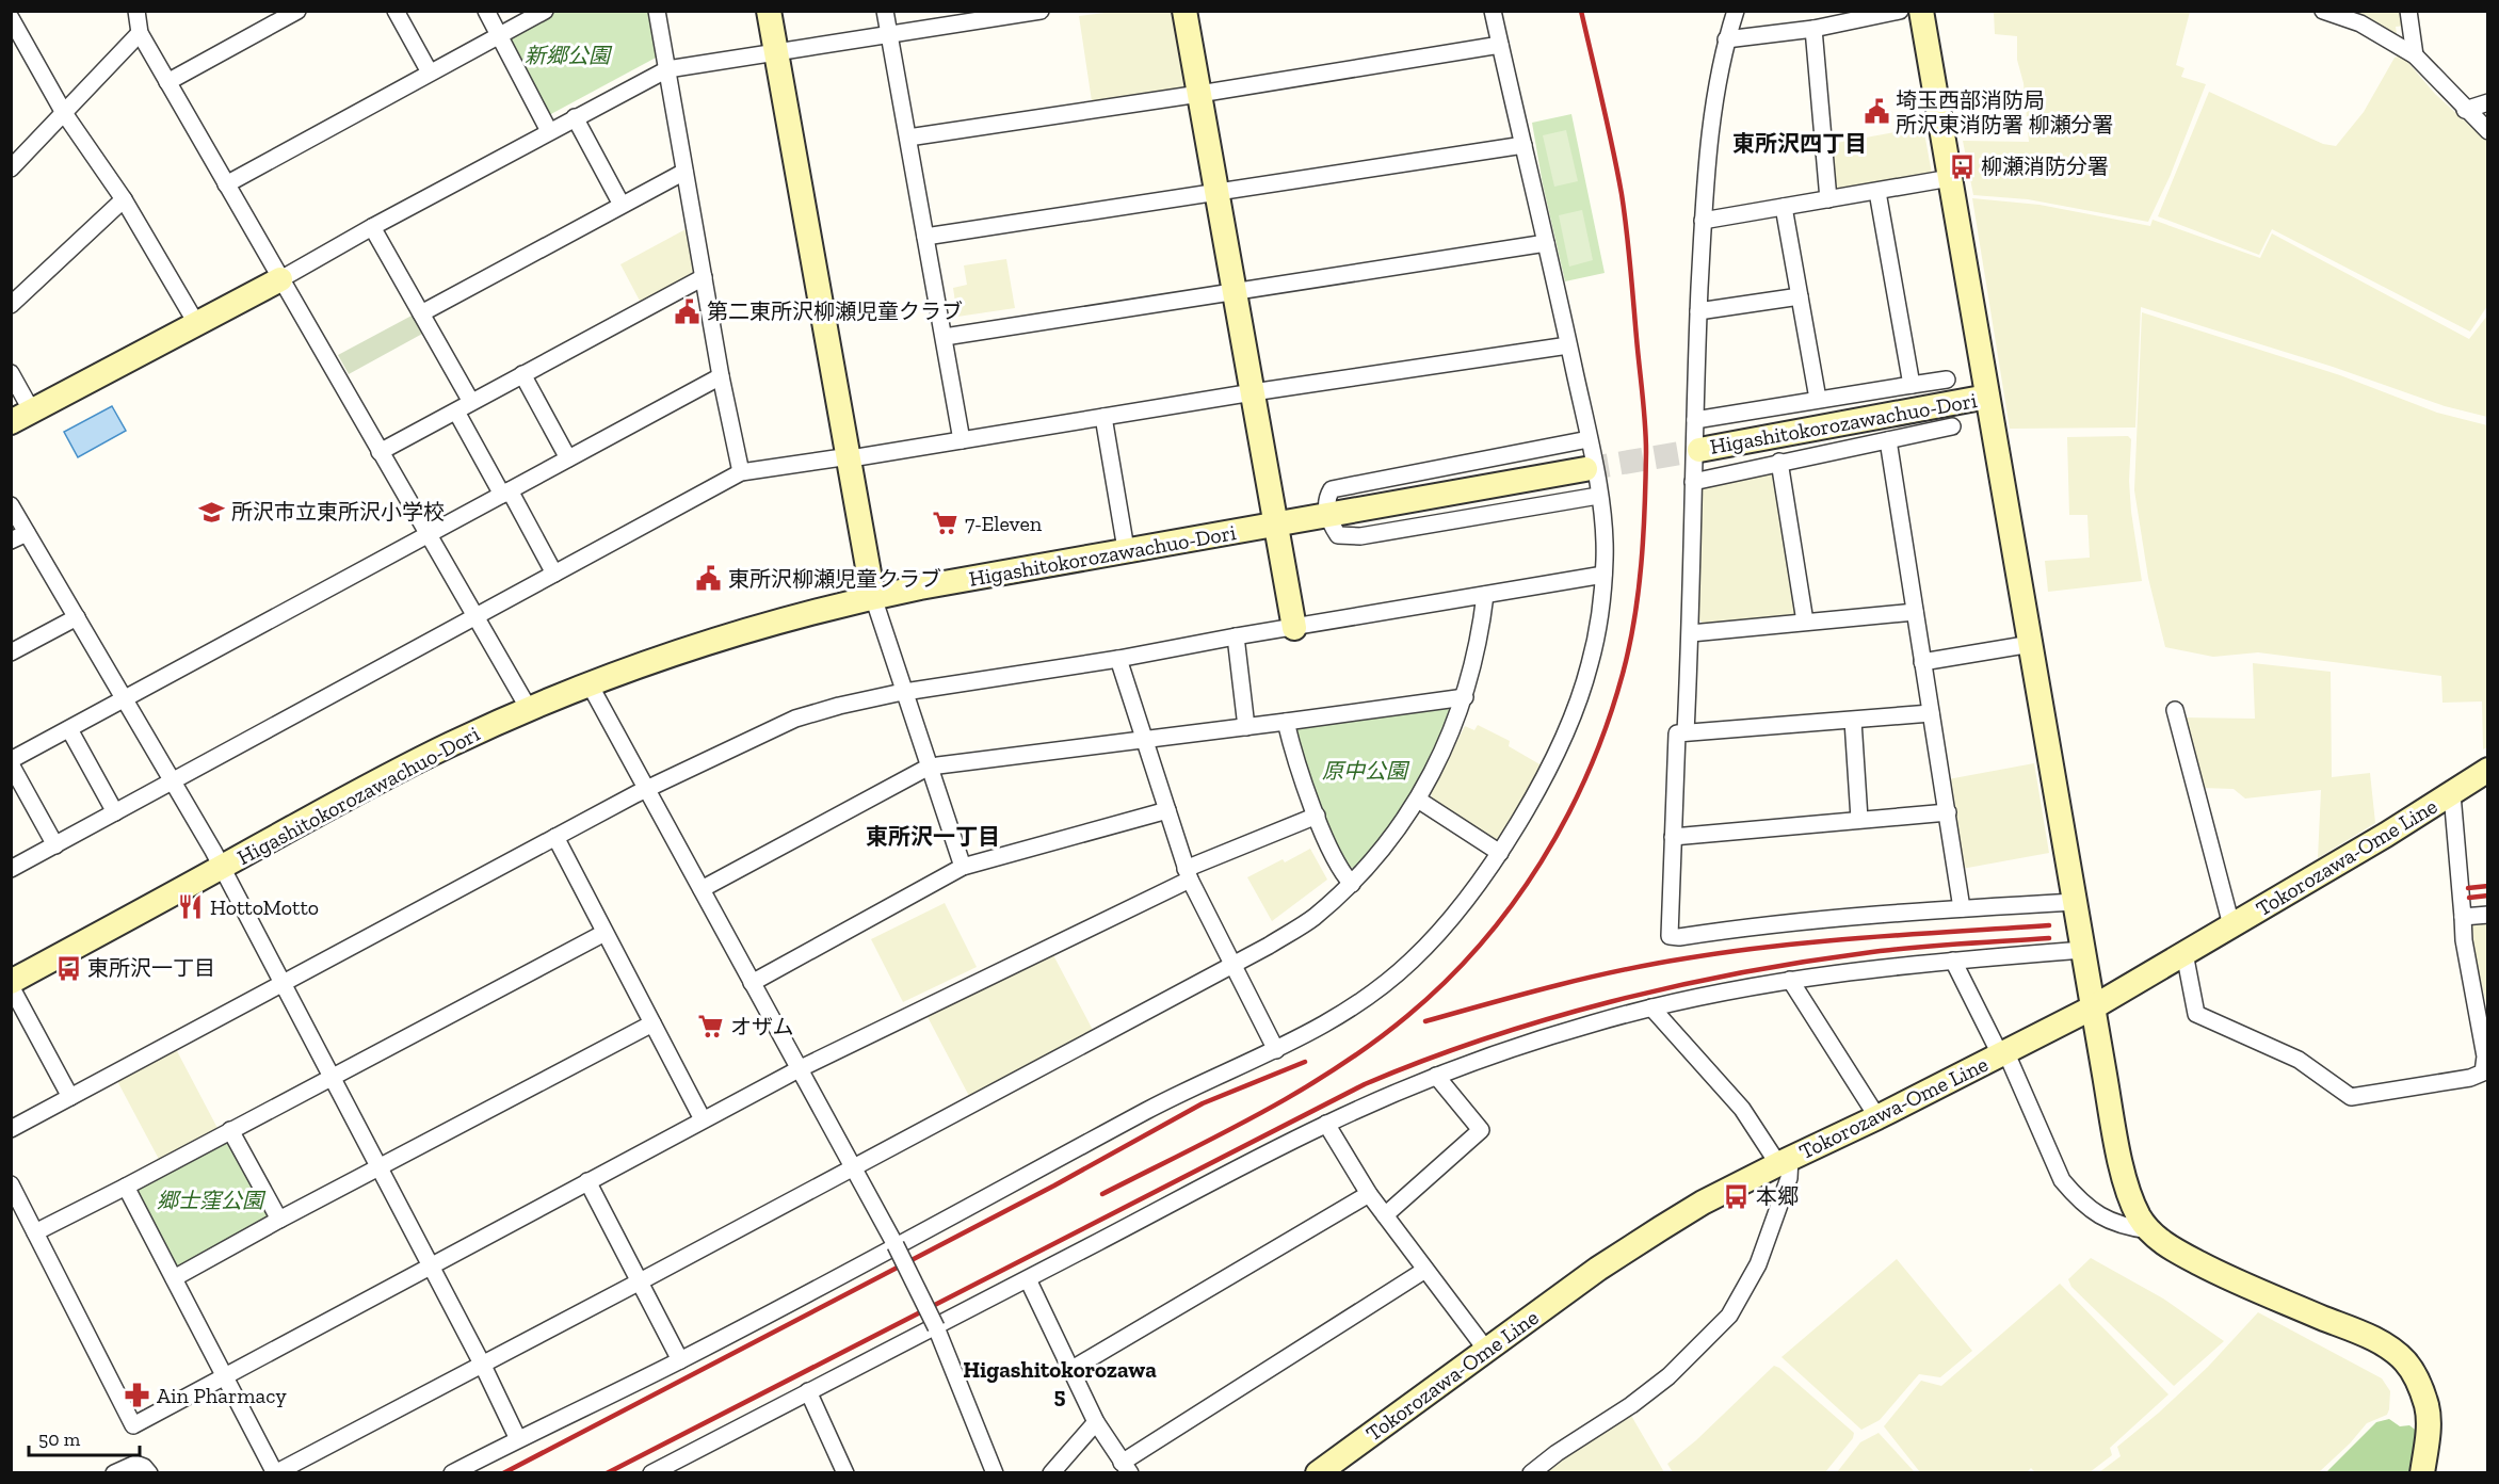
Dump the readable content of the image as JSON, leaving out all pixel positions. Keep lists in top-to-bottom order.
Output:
{
  "streets": {
    "street": ["Higashitokorozawachuo-Dori", "Tokorozawa-Ome Line"]
  },
  "districts": ["東所沢四丁目", "東所沢一丁目", "Higashitokorozawa 5"],
  "parks": ["新郷公園", "原中公園", "郷士窪公園"],
  "places": {
    "public building": ["埼玉西部消防局 所沢東消防署 柳瀬分署", "第二東所沢柳瀬児童クラブ", "東所沢柳瀬児童クラブ"],
    "bus stop": ["柳瀬消防分署", "東所沢一丁目", "本郷"],
    "school or university": ["所沢市立東所沢小学校"],
    "supermarket": ["7-Eleven", "オザム"],
    "restaurant": ["HottoMotto"],
    "pharmacy": ["Ain Pharmacy"]
  },
  "scale_bar": "50 m"
}
